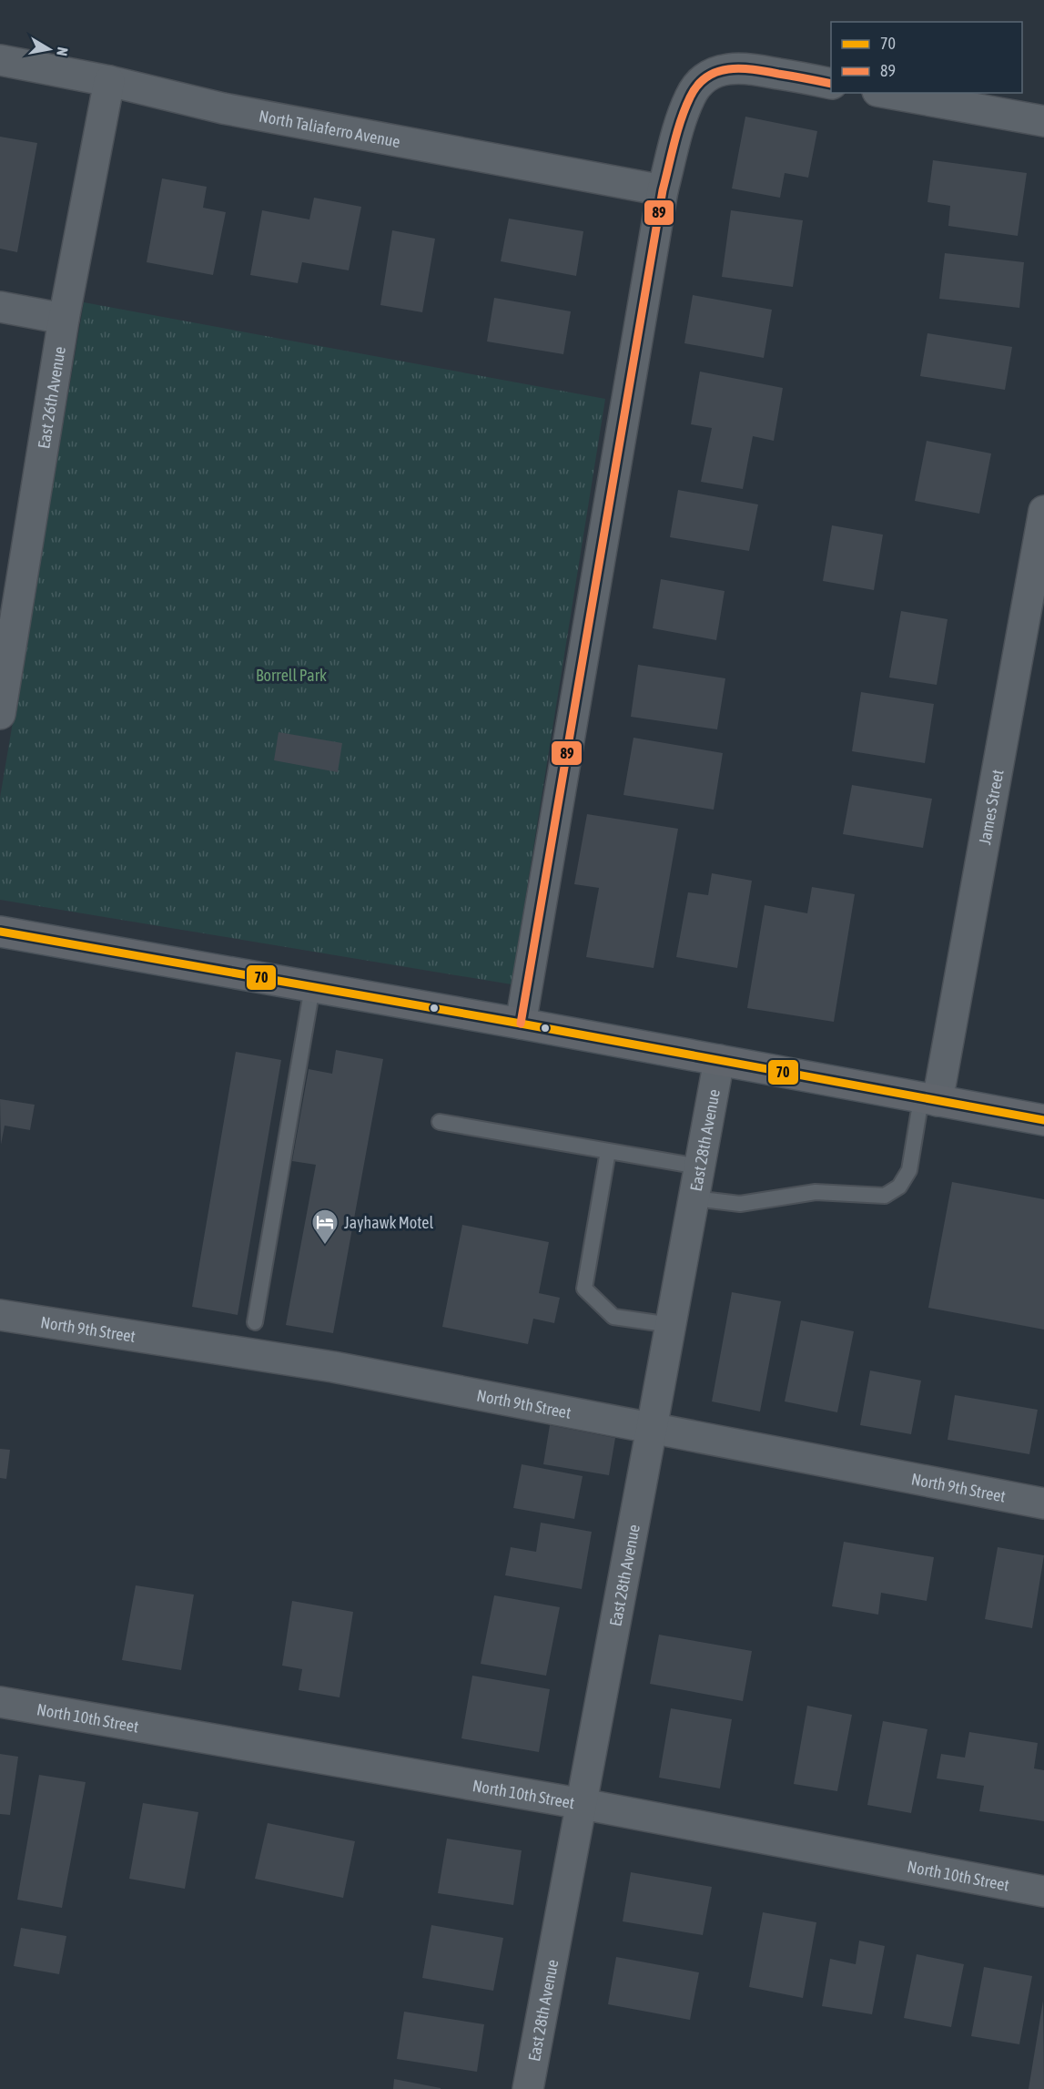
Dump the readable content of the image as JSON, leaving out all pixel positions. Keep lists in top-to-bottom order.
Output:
{
  "streets": {
    "street": [
      "North Taliaferro Avenue",
      "East 26th Avenue",
      "James Street",
      "East 28th Avenue",
      "North 9th Street",
      "North 10th Street"
    ]
  },
  "crossings": [
    ["North Taliaferro Avenue", "East 26th Avenue"],
    ["East 28th Avenue", "North 9th Street"],
    ["East 28th Avenue", "North 10th Street"]
  ],
  "parks": ["Borrell Park"],
  "places": {
    "hotel": ["Jayhawk Motel"]
  },
  "lines": ["transit line 89", "transit line 70"],
  "legend": ["70", "89"],
  "north": "right"
}
